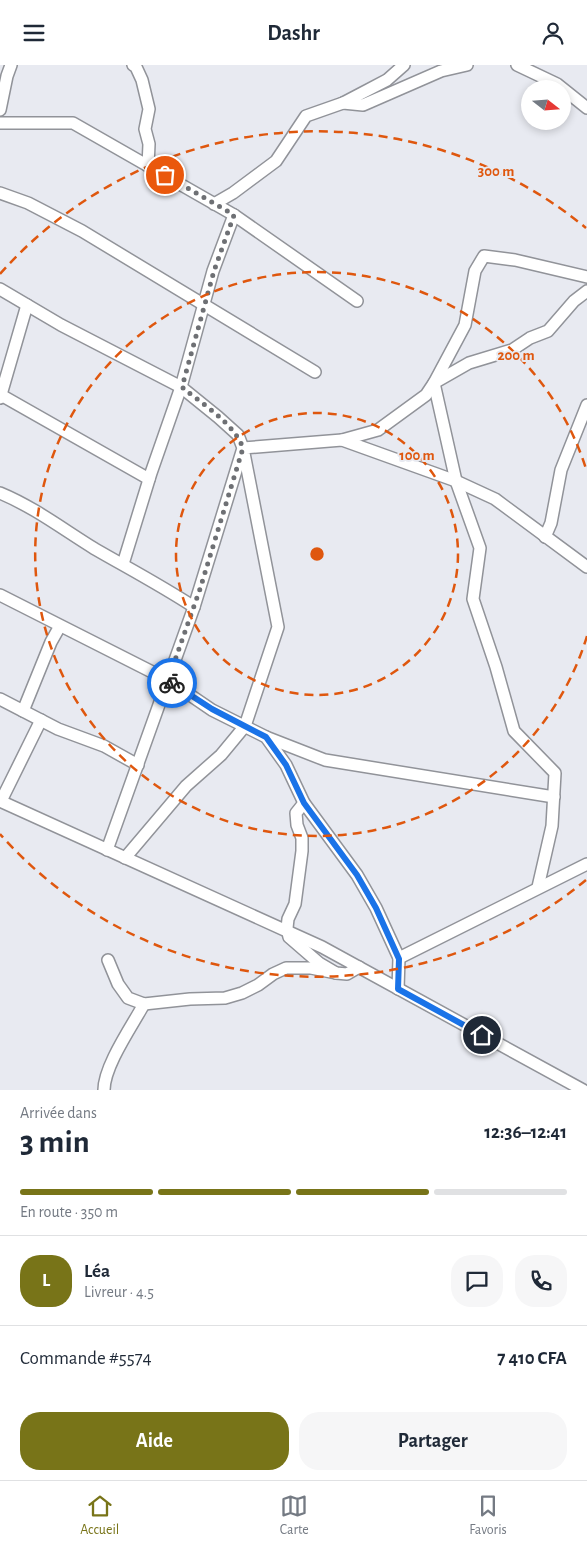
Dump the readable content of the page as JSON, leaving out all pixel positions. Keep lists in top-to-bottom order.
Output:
{
  "north": "right",
  "page": {
    "header": "Dashr",
    "heading": ["3 min", "Arrivée dans", "12:36–12:41"],
    "panel": [
      "Léa",
      "Livreur · 4.5",
      "Commande #5574",
      "7 410 CFA"
    ],
    "bar": "En route · 350 m",
    "round": "L",
    "buttons": ["Aide", "Partager"],
    "tabs": ["Accueil", "Carte", "Favoris"]
  },
  "rings": ["300 m", "200 m", "100 m"]
}
